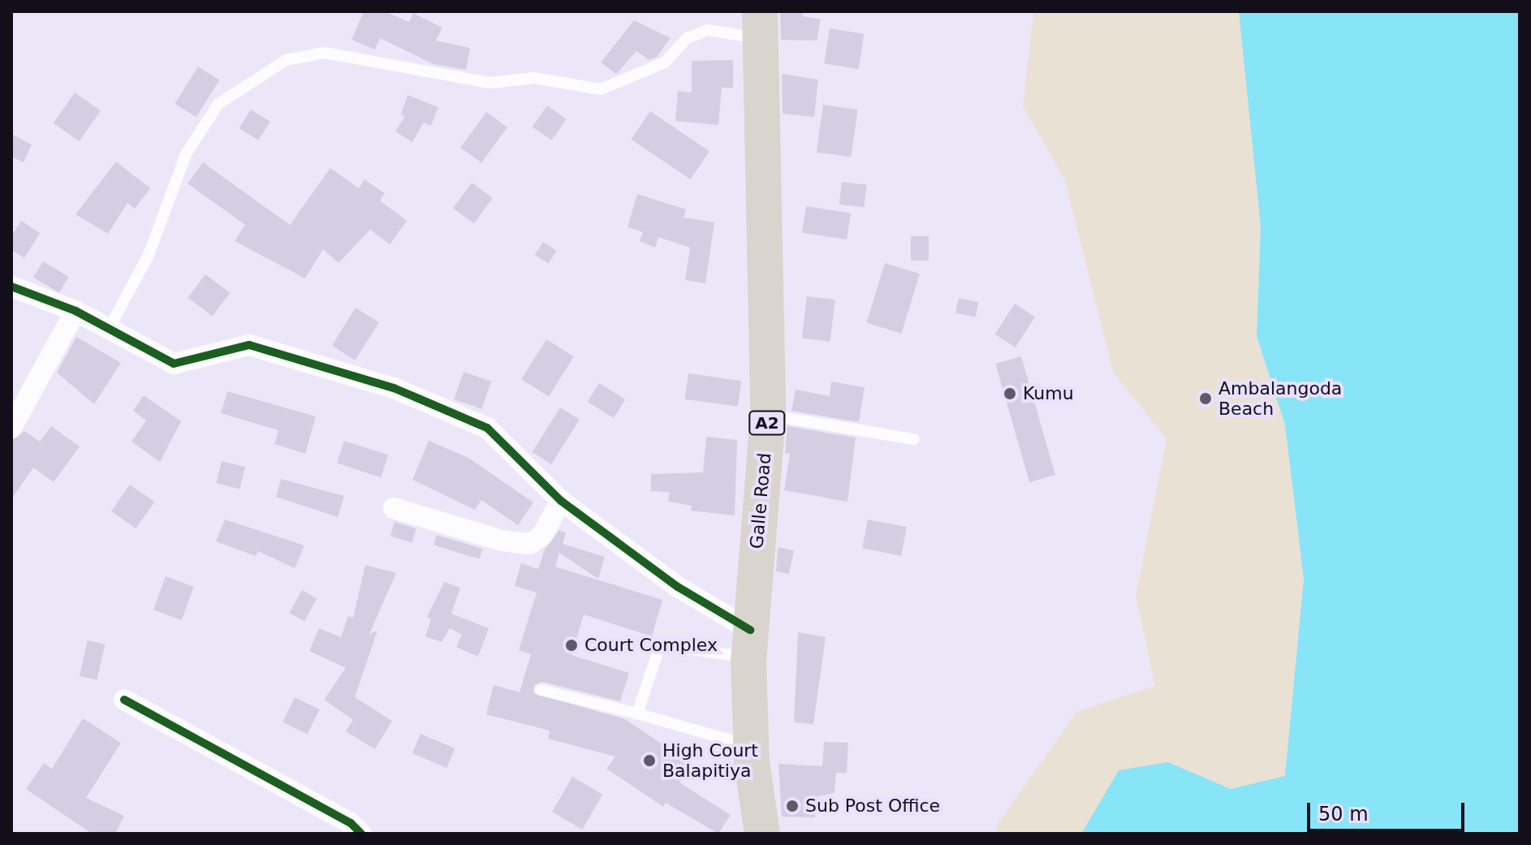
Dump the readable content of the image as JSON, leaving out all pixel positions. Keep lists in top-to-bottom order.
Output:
{
  "streets": {
    "highway": ["A2", "Galle Road"]
  },
  "places": [
    "Kumu",
    "Ambalangoda Beach",
    "Court Complex",
    "High Court Balapitiya",
    "Sub Post Office"
  ],
  "scale_bar": "50 m"
}
